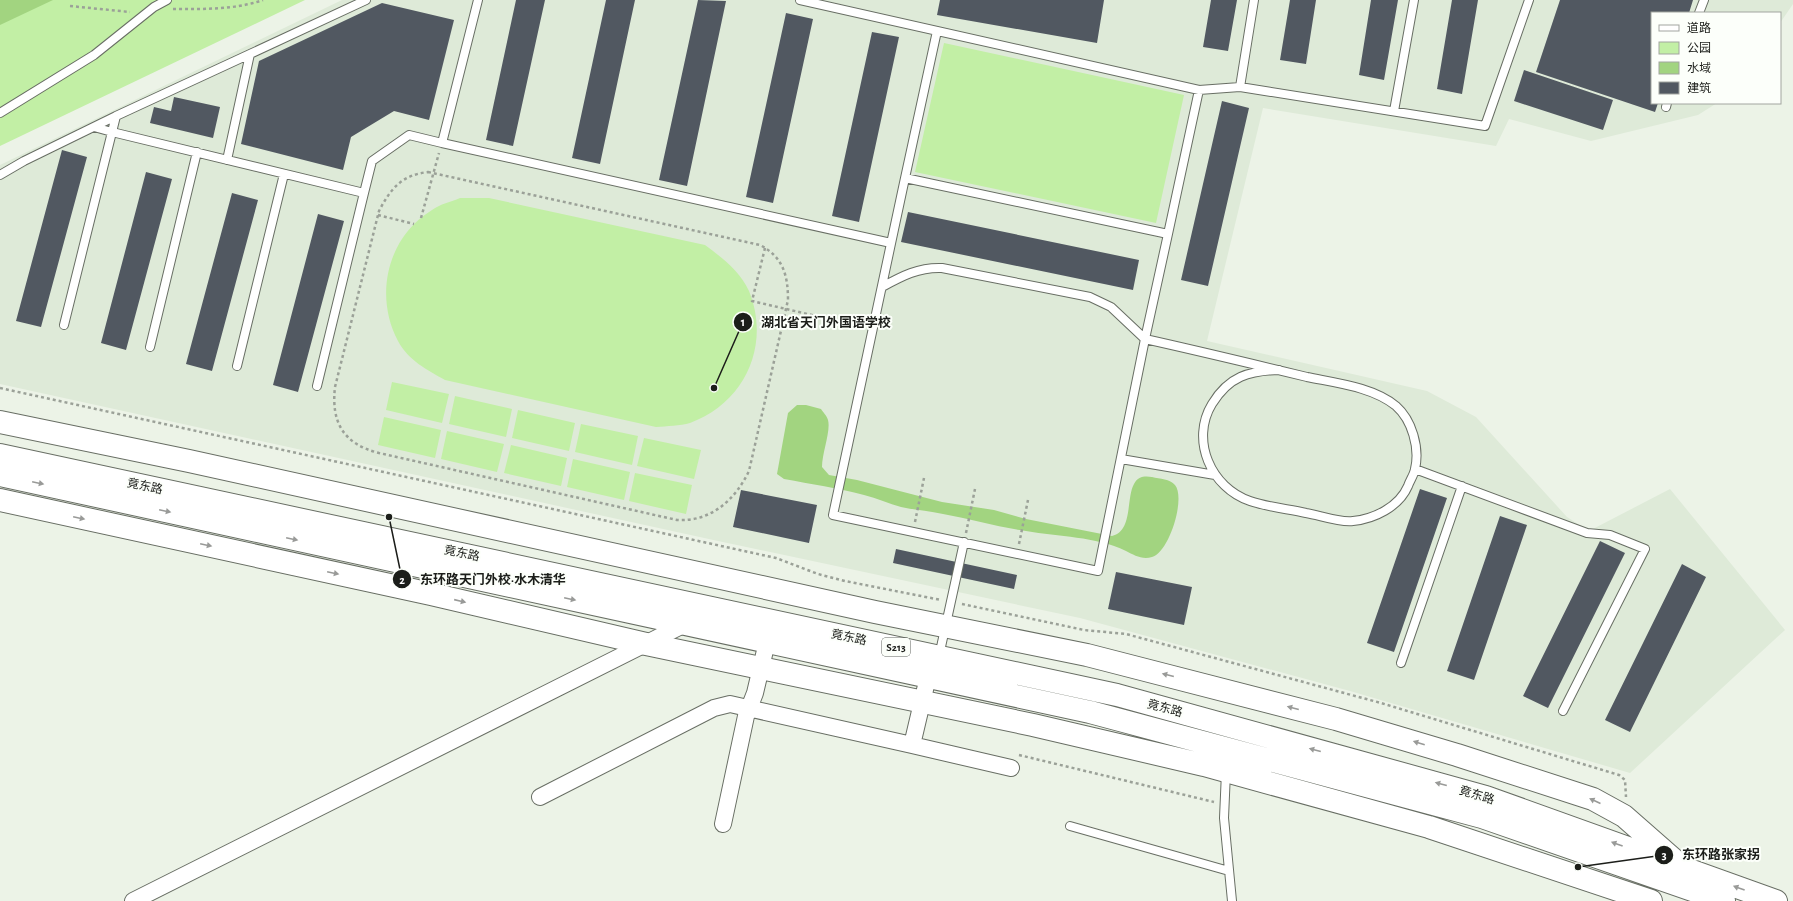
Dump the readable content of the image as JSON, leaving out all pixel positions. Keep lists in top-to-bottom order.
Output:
{
  "streets": {
    "main road": ["竟东路", "S213"]
  },
  "places": ["湖北省天门外国语学校", "东环路天门外校·水木清华", "东环路张家拐"],
  "legend": [
    "道路",
    "公园",
    "水域",
    "建筑"
  ]
}
